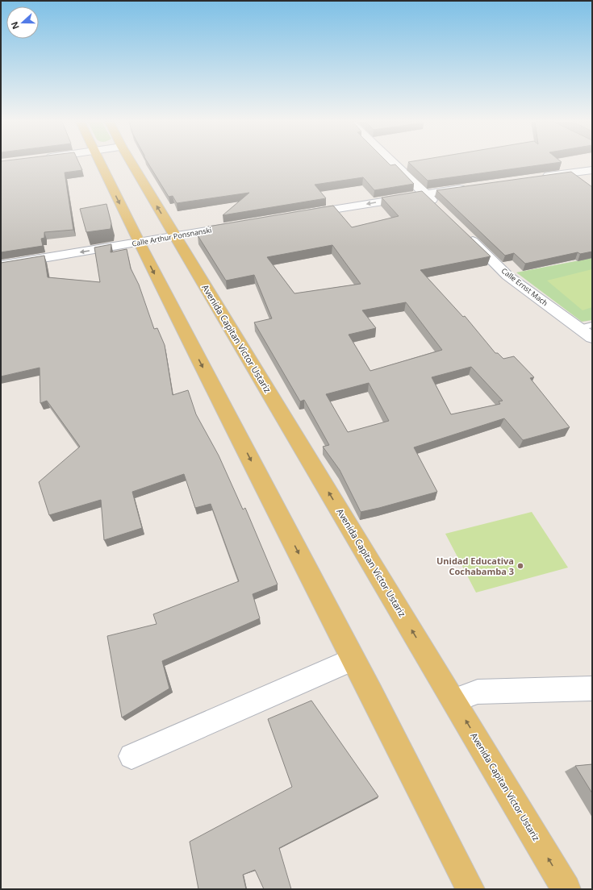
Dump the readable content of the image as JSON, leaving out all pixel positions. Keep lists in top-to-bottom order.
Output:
{
  "streets": {
    "main road": ["Avenida Capitan Víctor Ustariz"],
    "street": ["Calle Arthur Ponsnanski", "Calle Ernst Mach"]
  },
  "crossings": [
    ["Calle Arthur Ponsnanski", "Avenida Capitan Víctor Ustariz"]
  ],
  "one_way": ["Calle Arthur Ponsnanski"],
  "places": ["Unidad Educativa Cochabamba 3"],
  "north": "left"
}
